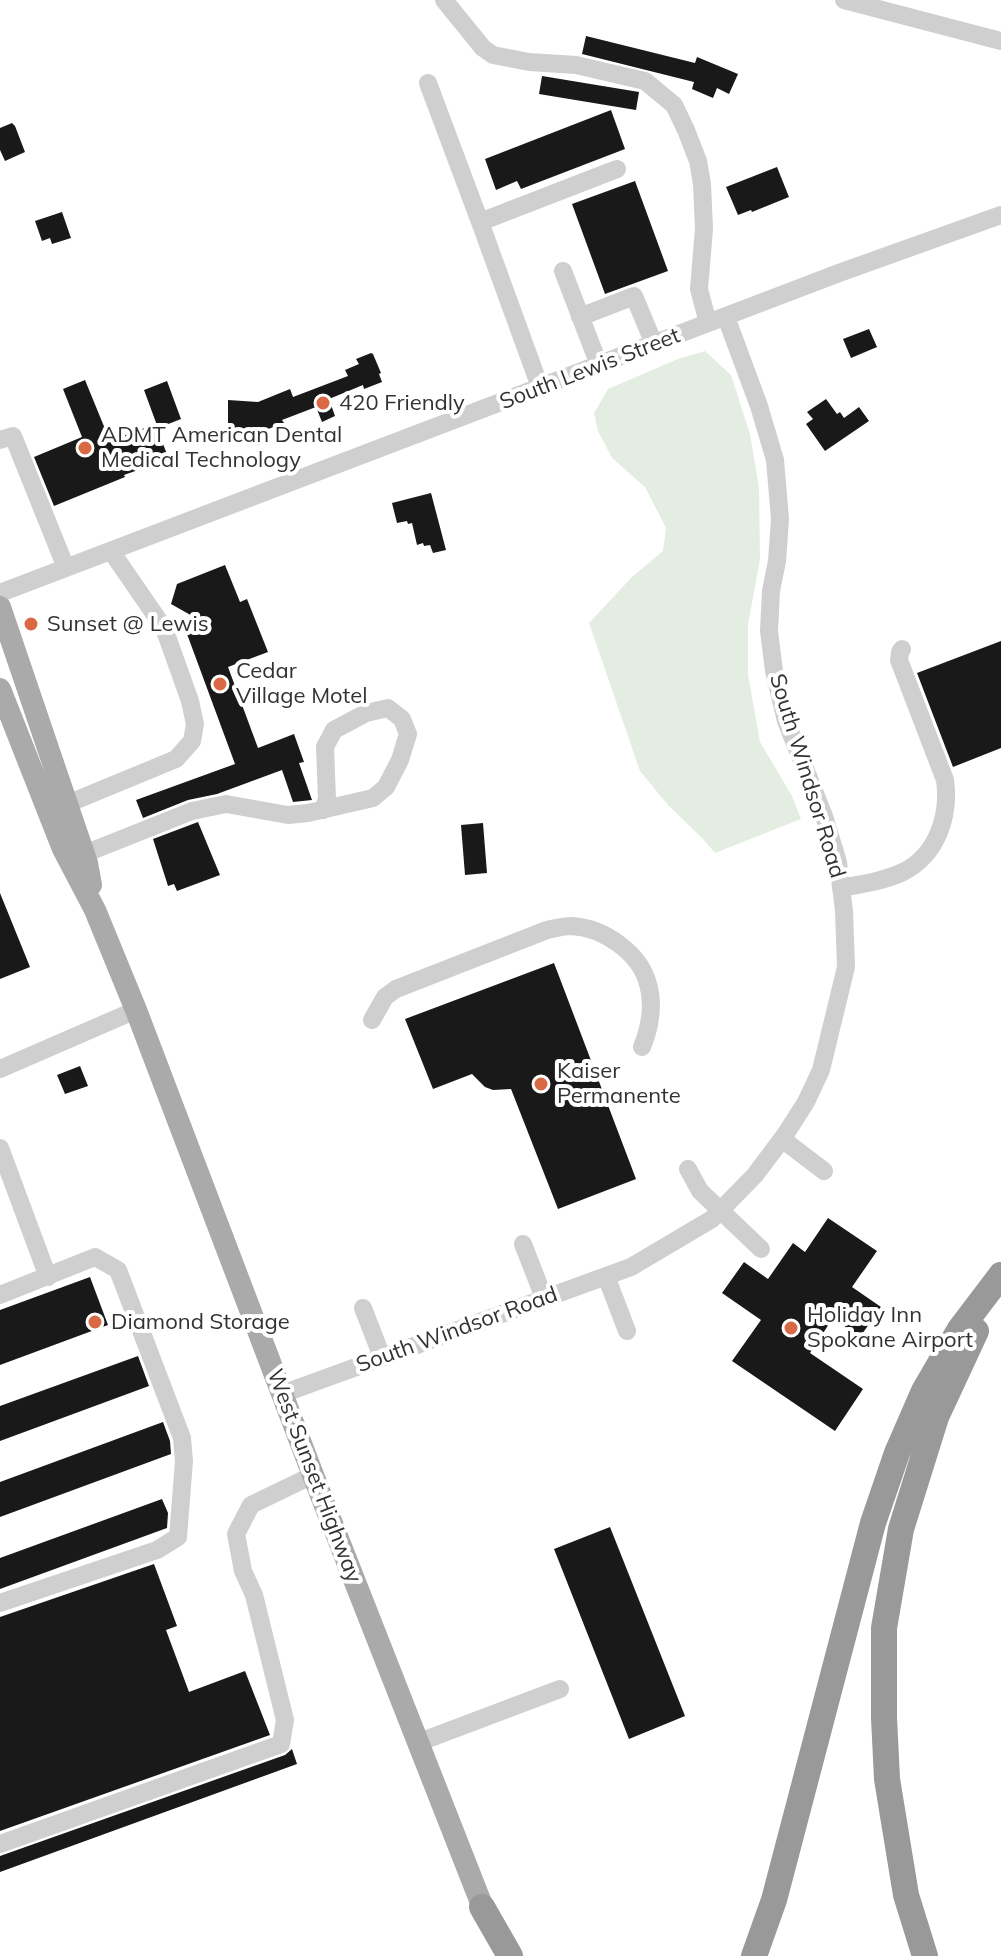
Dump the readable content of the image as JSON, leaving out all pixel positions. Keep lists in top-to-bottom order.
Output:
{
  "streets": {
    "main road": ["West Sunset Highway"],
    "street": ["South Lewis Street", "South Windsor Road"]
  },
  "crossings": [
    ["South Lewis Street", "South Windsor Road"],
    ["South Windsor Road", "West Sunset Highway"]
  ],
  "places": [
    "420 Friendly",
    "ADMT American Dental Medical Technology",
    "Sunset @ Lewis",
    "Cedar Village Motel",
    "Kaiser Permanente",
    "Diamond Storage",
    "Holiday Inn Spokane Airport"
  ]
}
